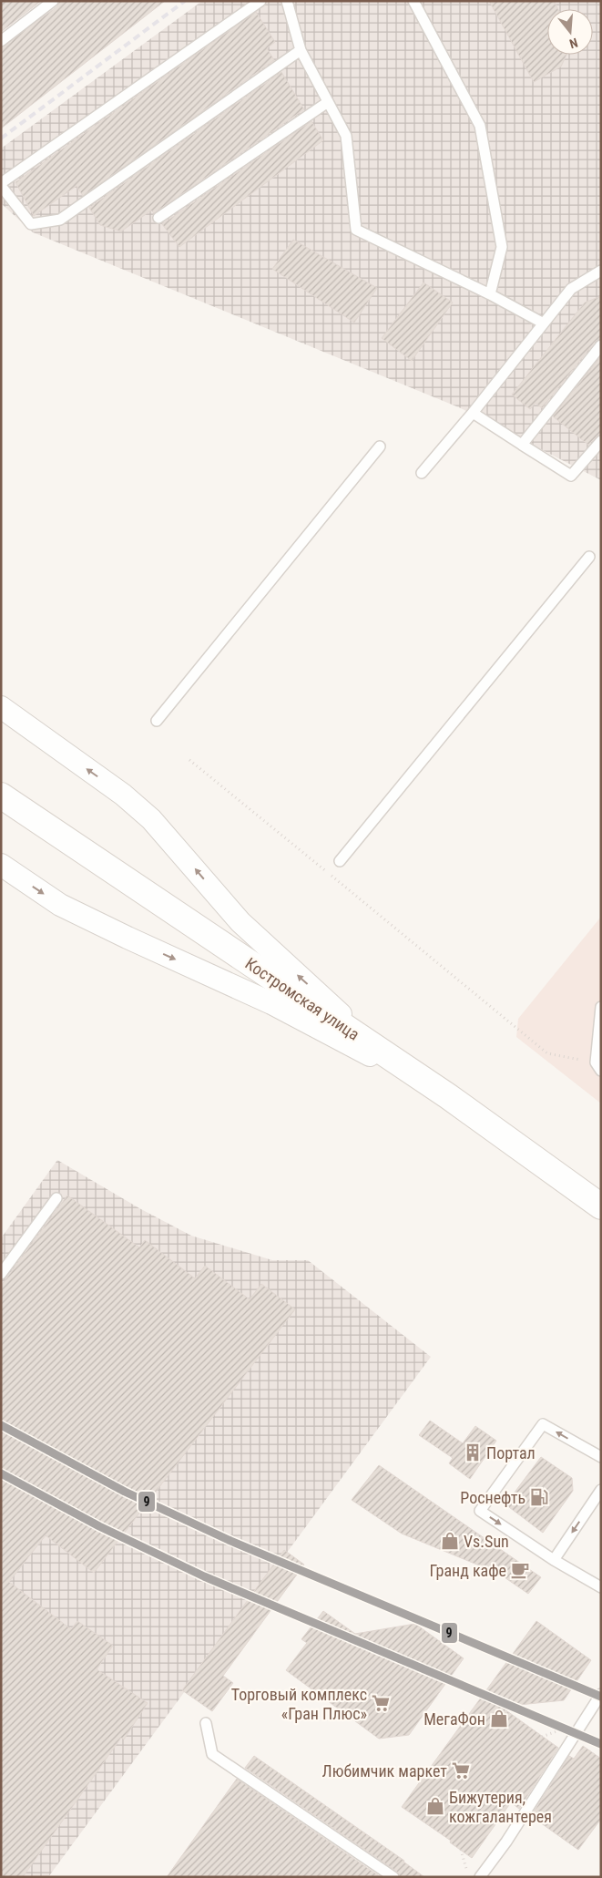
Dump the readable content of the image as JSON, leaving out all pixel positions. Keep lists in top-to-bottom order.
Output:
{
  "streets": {
    "main road": ["Костромская улица"]
  },
  "places": {
    "building": ["Портал"],
    "fuel station": ["Роснефть"],
    "shop": ["Vs.Sun", "МегаФон", "Бижутерия, кожгалантерея"],
    "cafe": ["Гранд кафе"],
    "supermarket": ["Торговый комплекс «Гран Плюс»", "Любимчик маркет"]
  },
  "lines": ["transit line 9"],
  "north": "bottom"
}
